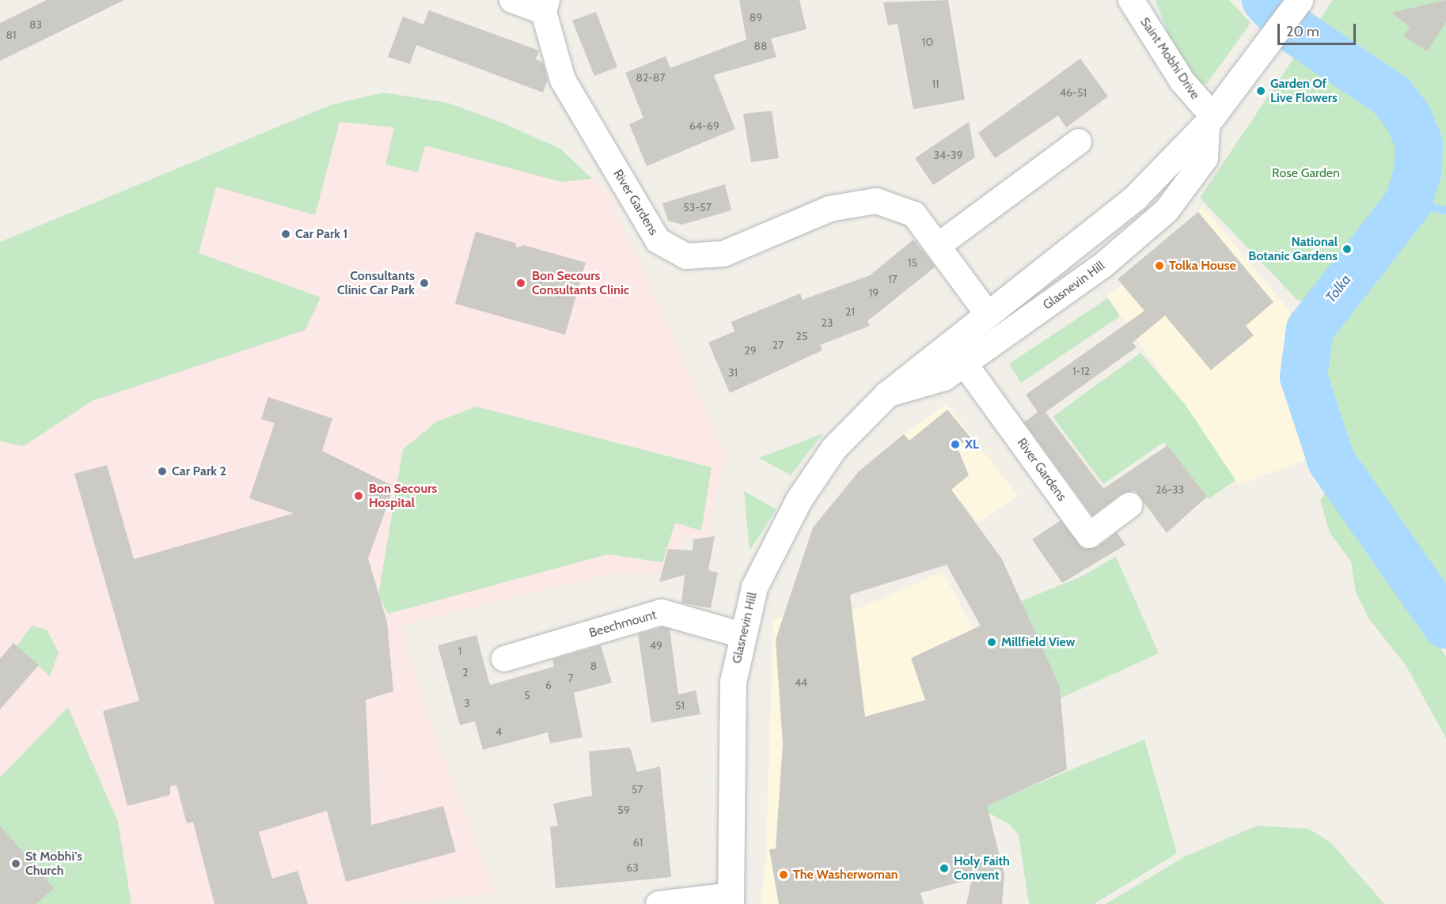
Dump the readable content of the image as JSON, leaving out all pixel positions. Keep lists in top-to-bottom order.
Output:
{
  "streets": {
    "street": [
      "Saint Mobhi Drive",
      "River Gardens",
      "Glasnevin Hill",
      "Beechmount"
    ]
  },
  "crossings": [
    ["Saint Mobhi Drive", "Glasnevin Hill"],
    ["River Gardens", "Glasnevin Hill"],
    ["Glasnevin Hill", "Beechmount"]
  ],
  "water": ["Tolka"],
  "parks": ["Rose Garden"],
  "places": [
    "Garden Of Live Flowers",
    "Car Park 1",
    "National Botanic Gardens",
    "Tolka House",
    "Consultants Clinic Car Park",
    "Bon Secours Consultants Clinic",
    "XL",
    "Car Park 2",
    "Bon Secours Hospital",
    "Millfield View",
    "St Mobhi's Church",
    "Holy Faith Convent",
    "The Washerwoman"
  ],
  "house_numbers": [
    "89",
    "83",
    "81",
    "10",
    "88",
    "82-87",
    "11",
    "46-51",
    "64-69",
    "34-39",
    "53-57",
    "15",
    "17",
    "19",
    "21",
    "23",
    "25",
    "27",
    "29",
    "1-12",
    "31",
    "26-33",
    "49",
    "1",
    "8",
    "2",
    "7",
    "44",
    "6",
    "5",
    "3",
    "51",
    "4",
    "57",
    "59",
    "61",
    "63"
  ],
  "scale_bar": "20 m"
}
